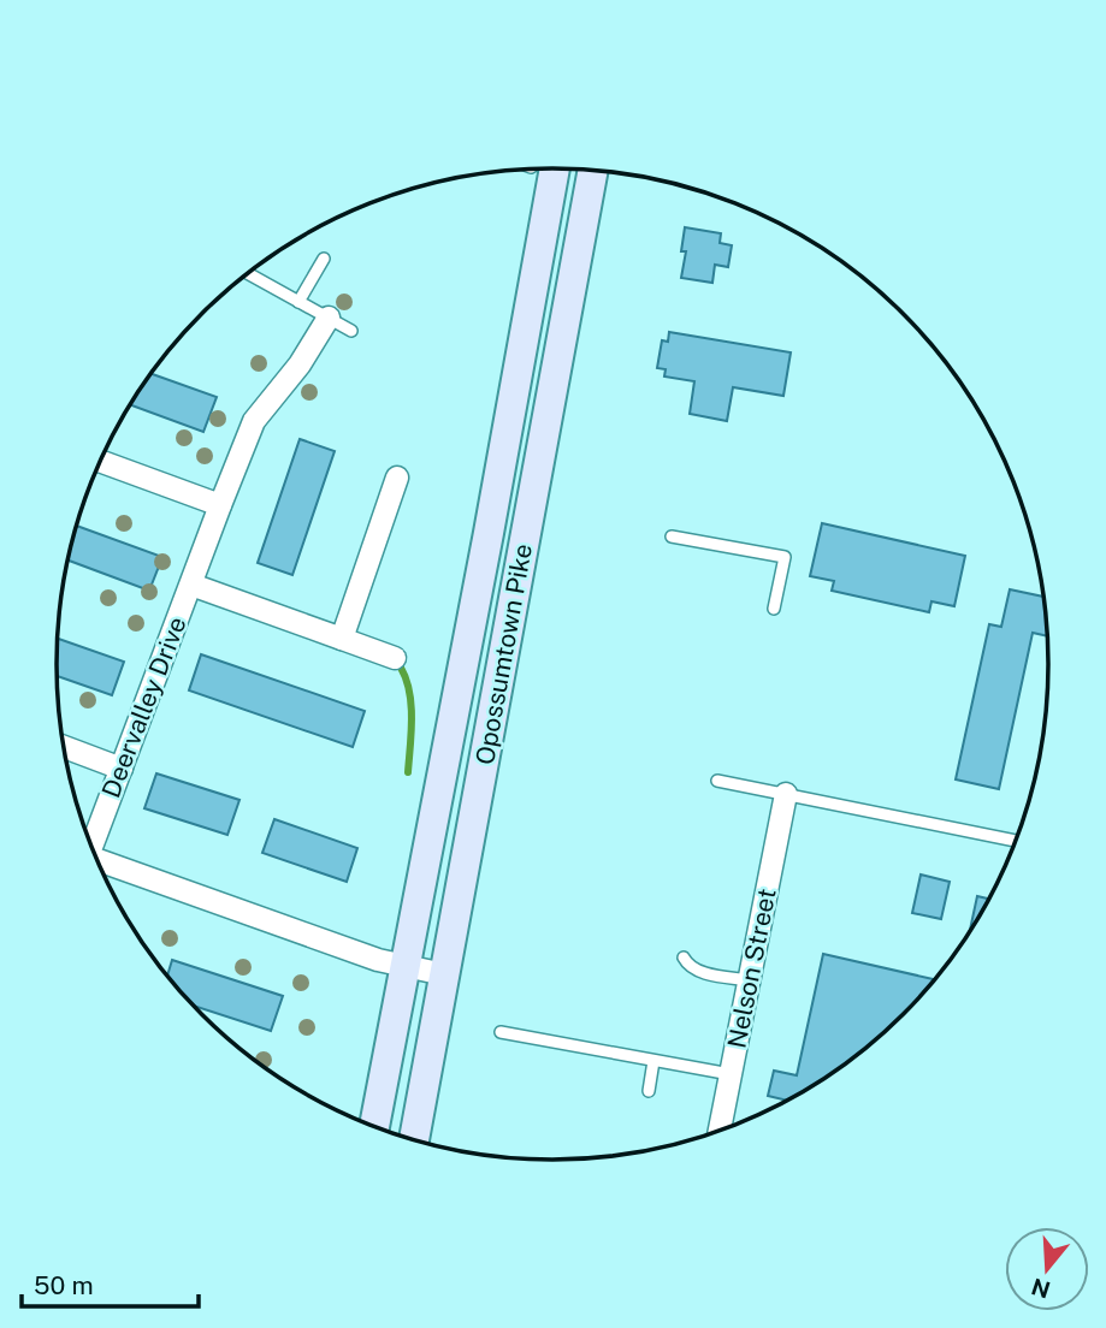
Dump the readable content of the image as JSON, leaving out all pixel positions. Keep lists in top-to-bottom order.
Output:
{
  "streets": {
    "main road": ["Opossumtown Pike"],
    "street": ["Deervalley Drive", "Nelson Street"]
  },
  "crossings": [
    ["Opossumtown Pike", "Deervalley Drive"]
  ],
  "scale_bar": "50 m",
  "north": "bottom"
}
